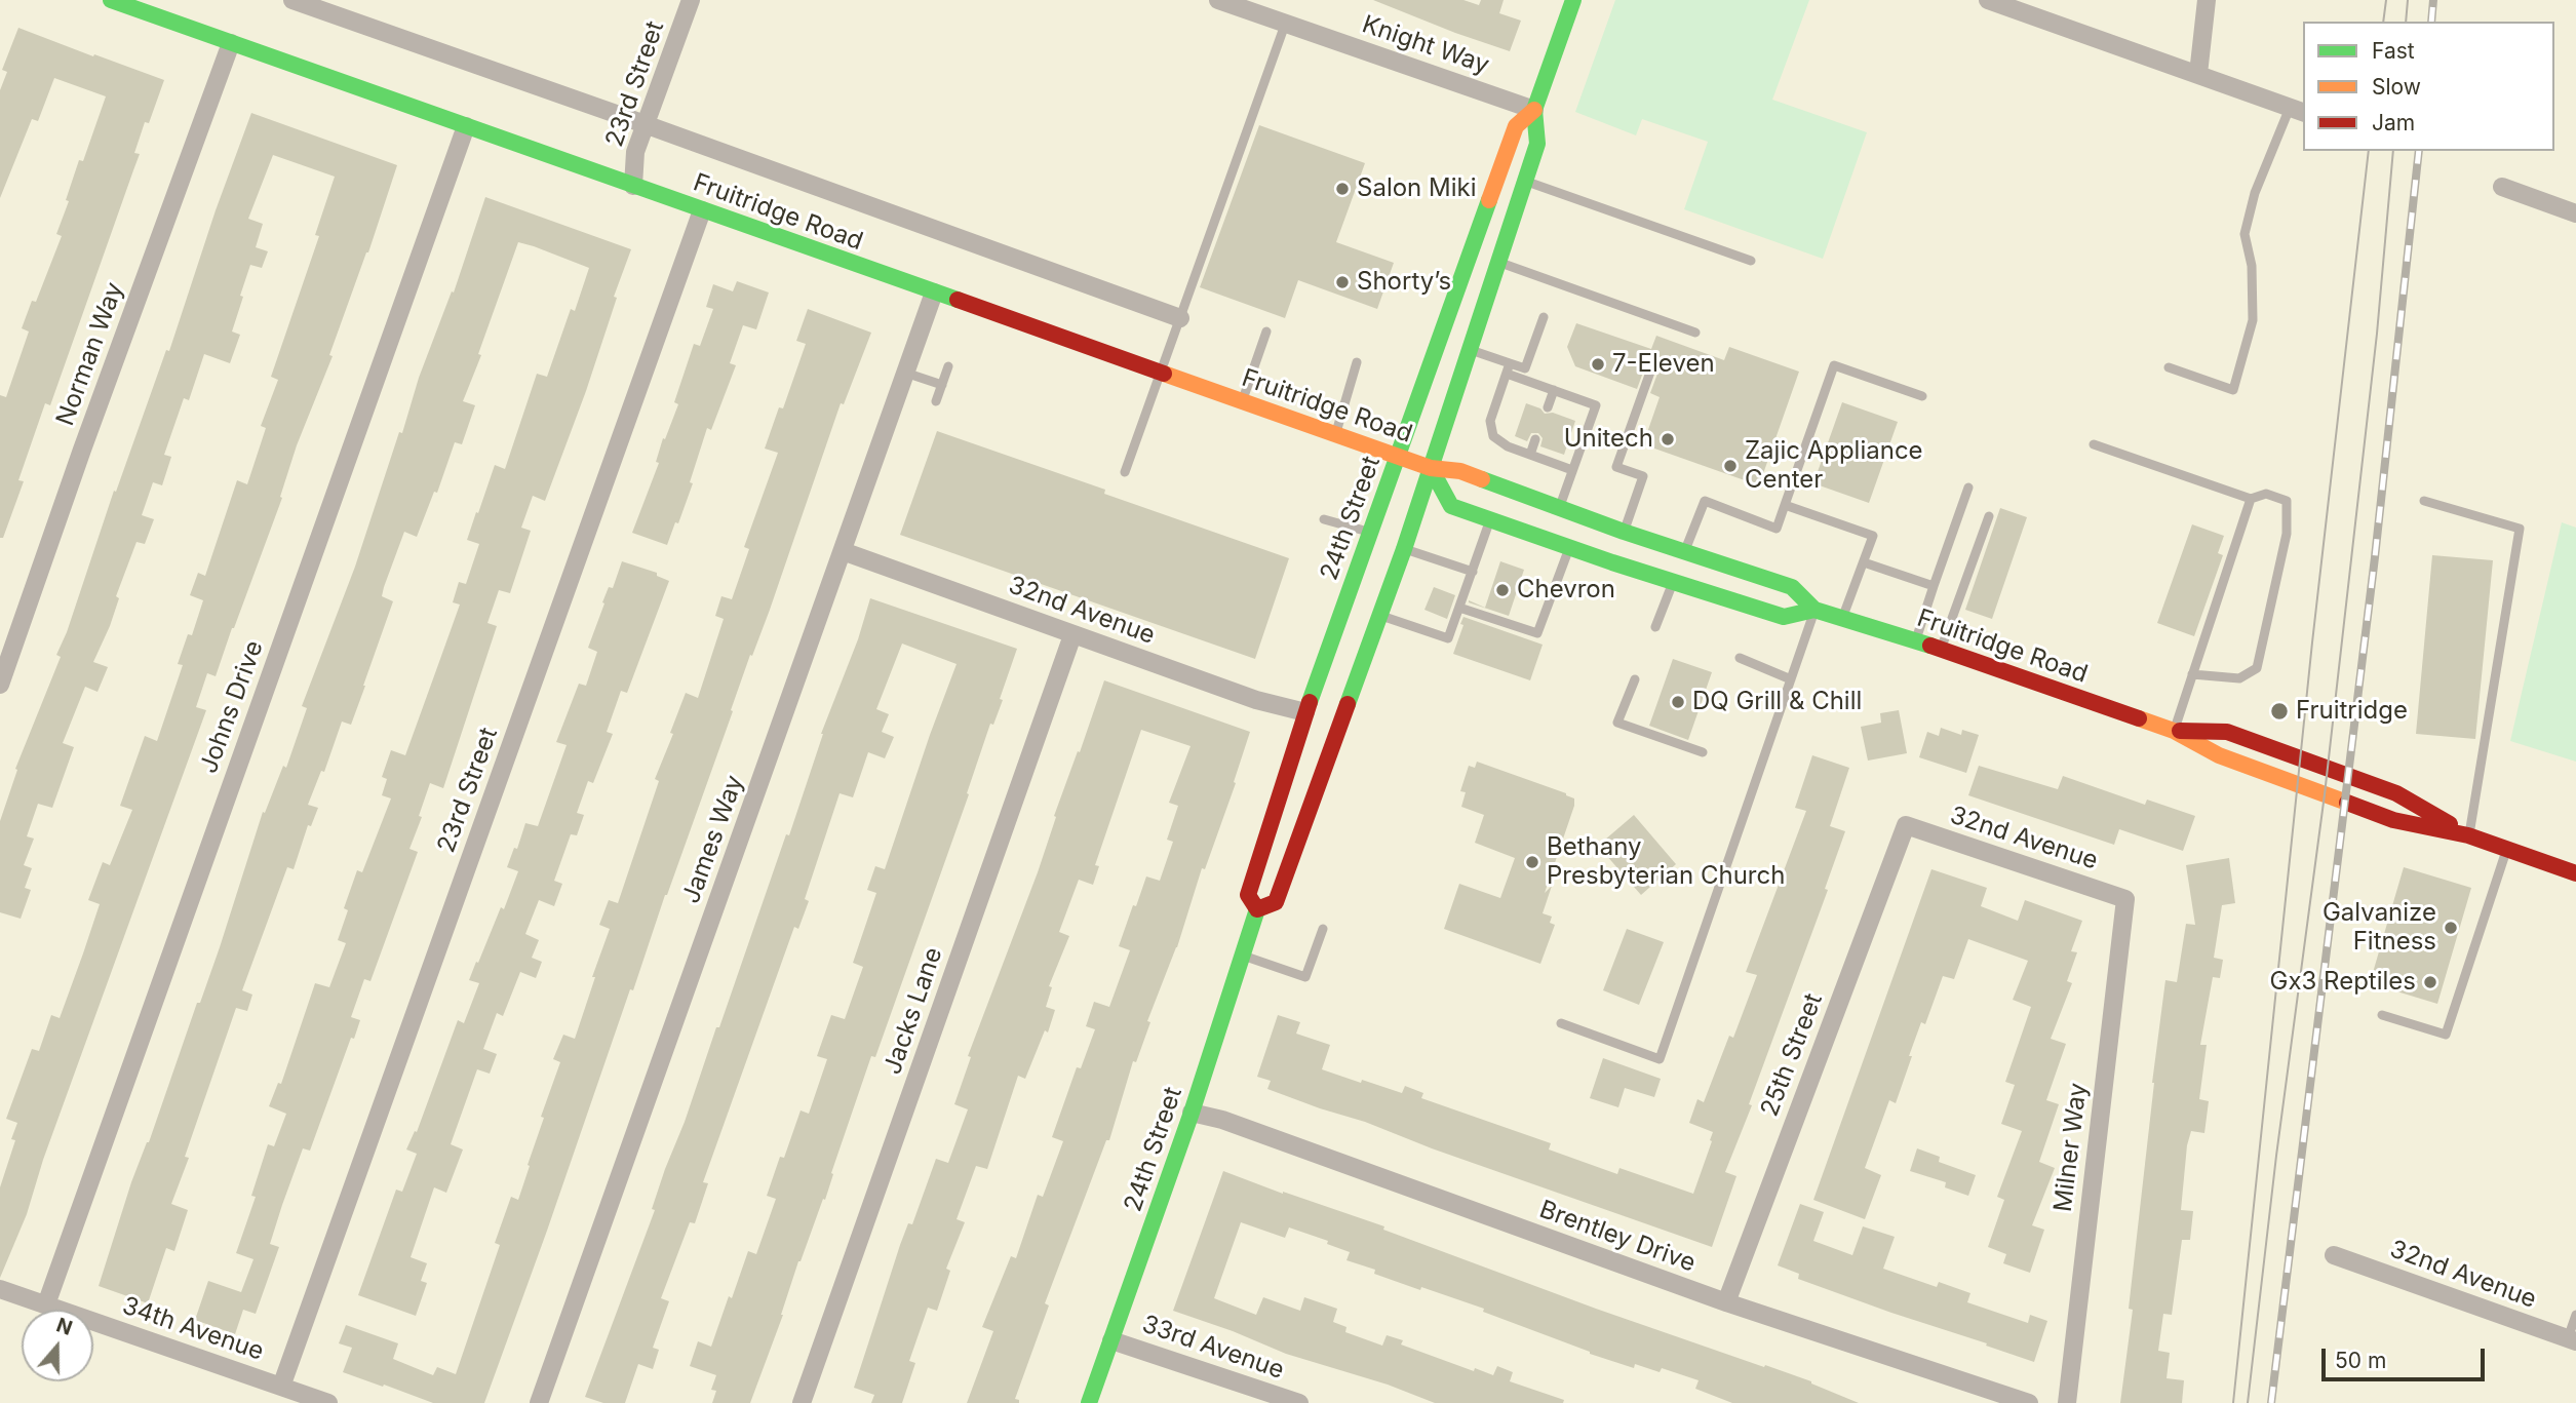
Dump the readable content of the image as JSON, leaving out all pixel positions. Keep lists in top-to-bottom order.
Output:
{
  "streets": {
    "main road": ["Fruitridge Road", "24th Street"],
    "street": [
      "Knight Way",
      "23rd Street",
      "Norman Way",
      "32nd Avenue",
      "Johns Drive",
      "James Way",
      "Jacks Lane",
      "25th Street",
      "Milner Way",
      "Brentley Drive",
      "34th Avenue",
      "33rd Avenue"
    ]
  },
  "crossings": [
    ["Knight Way", "24th Street"],
    ["23rd Street", "Fruitridge Road"],
    ["23rd Street", "34th Avenue"],
    ["Fruitridge Road", "Norman Way"],
    ["Fruitridge Road", "24th Street"],
    ["Fruitridge Road", "Johns Drive"],
    ["Fruitridge Road", "James Way"],
    ["24th Street", "32nd Avenue"],
    ["24th Street", "Brentley Drive"],
    ["24th Street", "33rd Avenue"],
    ["32nd Avenue", "James Way"],
    ["32nd Avenue", "Jacks Lane"],
    ["32nd Avenue", "25th Street"],
    ["32nd Avenue", "Milner Way"],
    ["Johns Drive", "34th Avenue"],
    ["25th Street", "Brentley Drive"]
  ],
  "places": [
    "Salon Miki",
    "Shorty’s",
    "7-Eleven",
    "Unitech",
    "Zajic Appliance Center",
    "Chevron",
    "DQ Grill & Chill",
    "Fruitridge",
    "Bethany Presbyterian Church",
    "Galvanize Fitness",
    "Gx3 Reptiles"
  ],
  "legend": ["Fast", "Slow", "Jam"],
  "scale_bar": "50 m",
  "north": "top"
}
